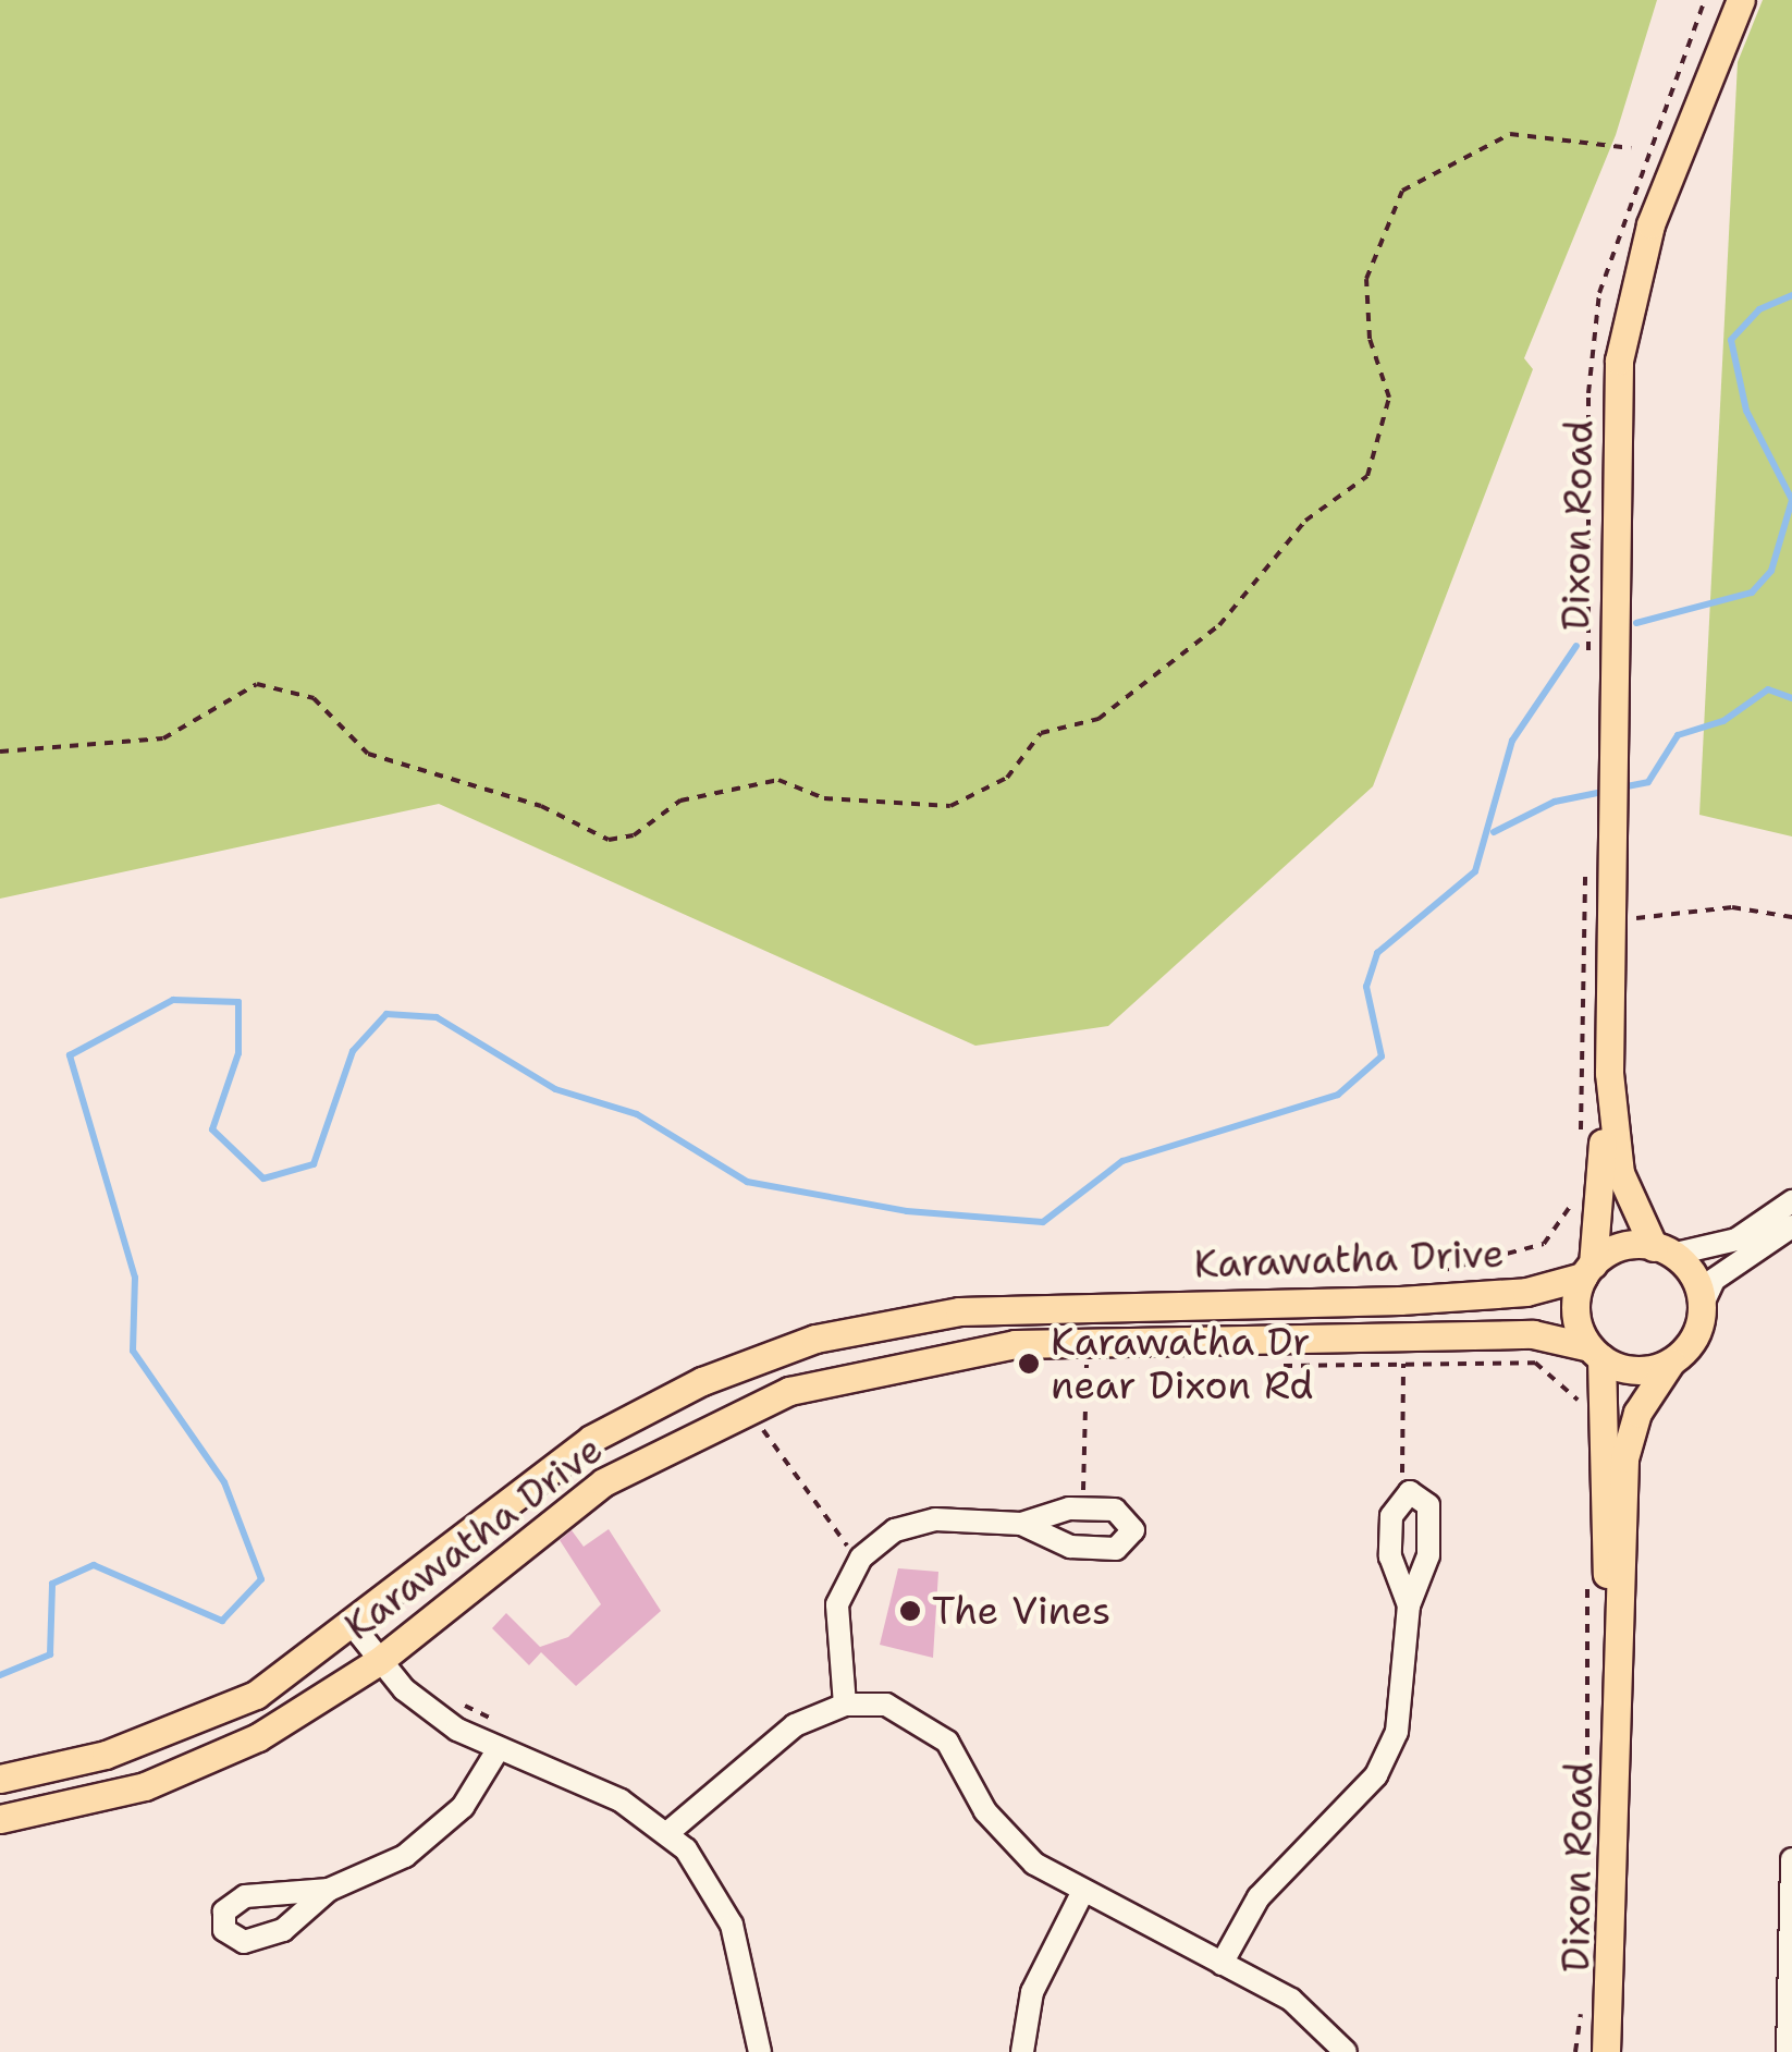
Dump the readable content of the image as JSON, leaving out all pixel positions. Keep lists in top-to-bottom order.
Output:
{
  "streets": {
    "main road": ["Dixon Road", "Karawatha Drive"]
  },
  "crossings": [
    ["Dixon Road", "Karawatha Drive"]
  ],
  "places": ["Karawatha Dr near Dixon Rd", "The Vines"]
}
